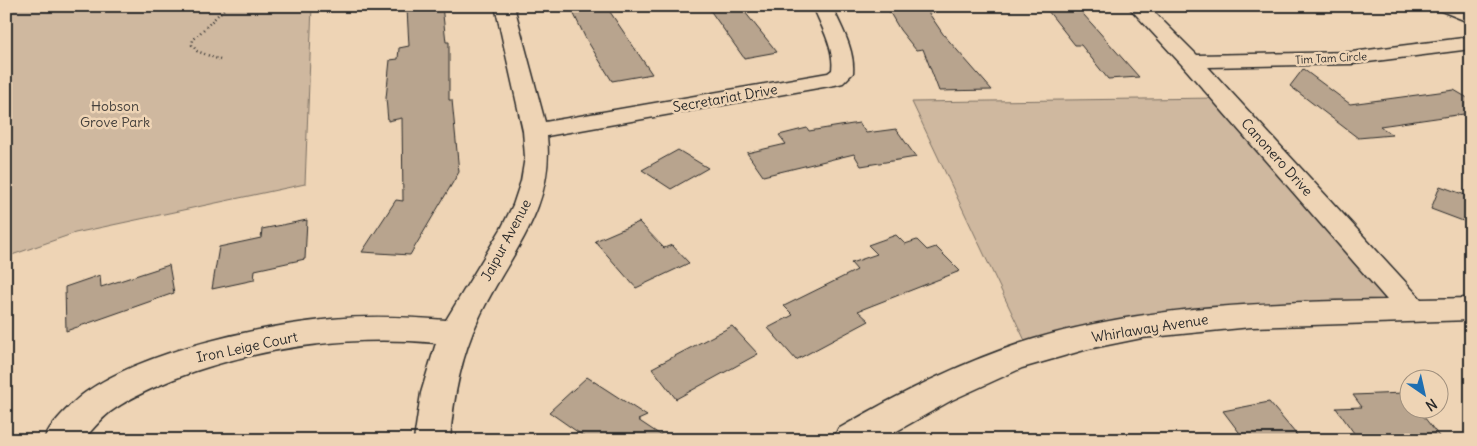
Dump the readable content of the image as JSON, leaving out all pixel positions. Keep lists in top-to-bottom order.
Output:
{
  "streets": {
    "street": [
      "Tim Tam Circle",
      "Secretariat Drive",
      "Canonero Drive",
      "Jaipur Avenue",
      "Whirlaway Avenue",
      "Iron Leige Court"
    ]
  },
  "crossings": [
    ["Tim Tam Circle", "Canonero Drive"],
    ["Secretariat Drive", "Jaipur Avenue"],
    ["Canonero Drive", "Whirlaway Avenue"],
    ["Jaipur Avenue", "Iron Leige Court"]
  ],
  "parks": ["Hobson Grove Park"],
  "north": "bottom right"
}
